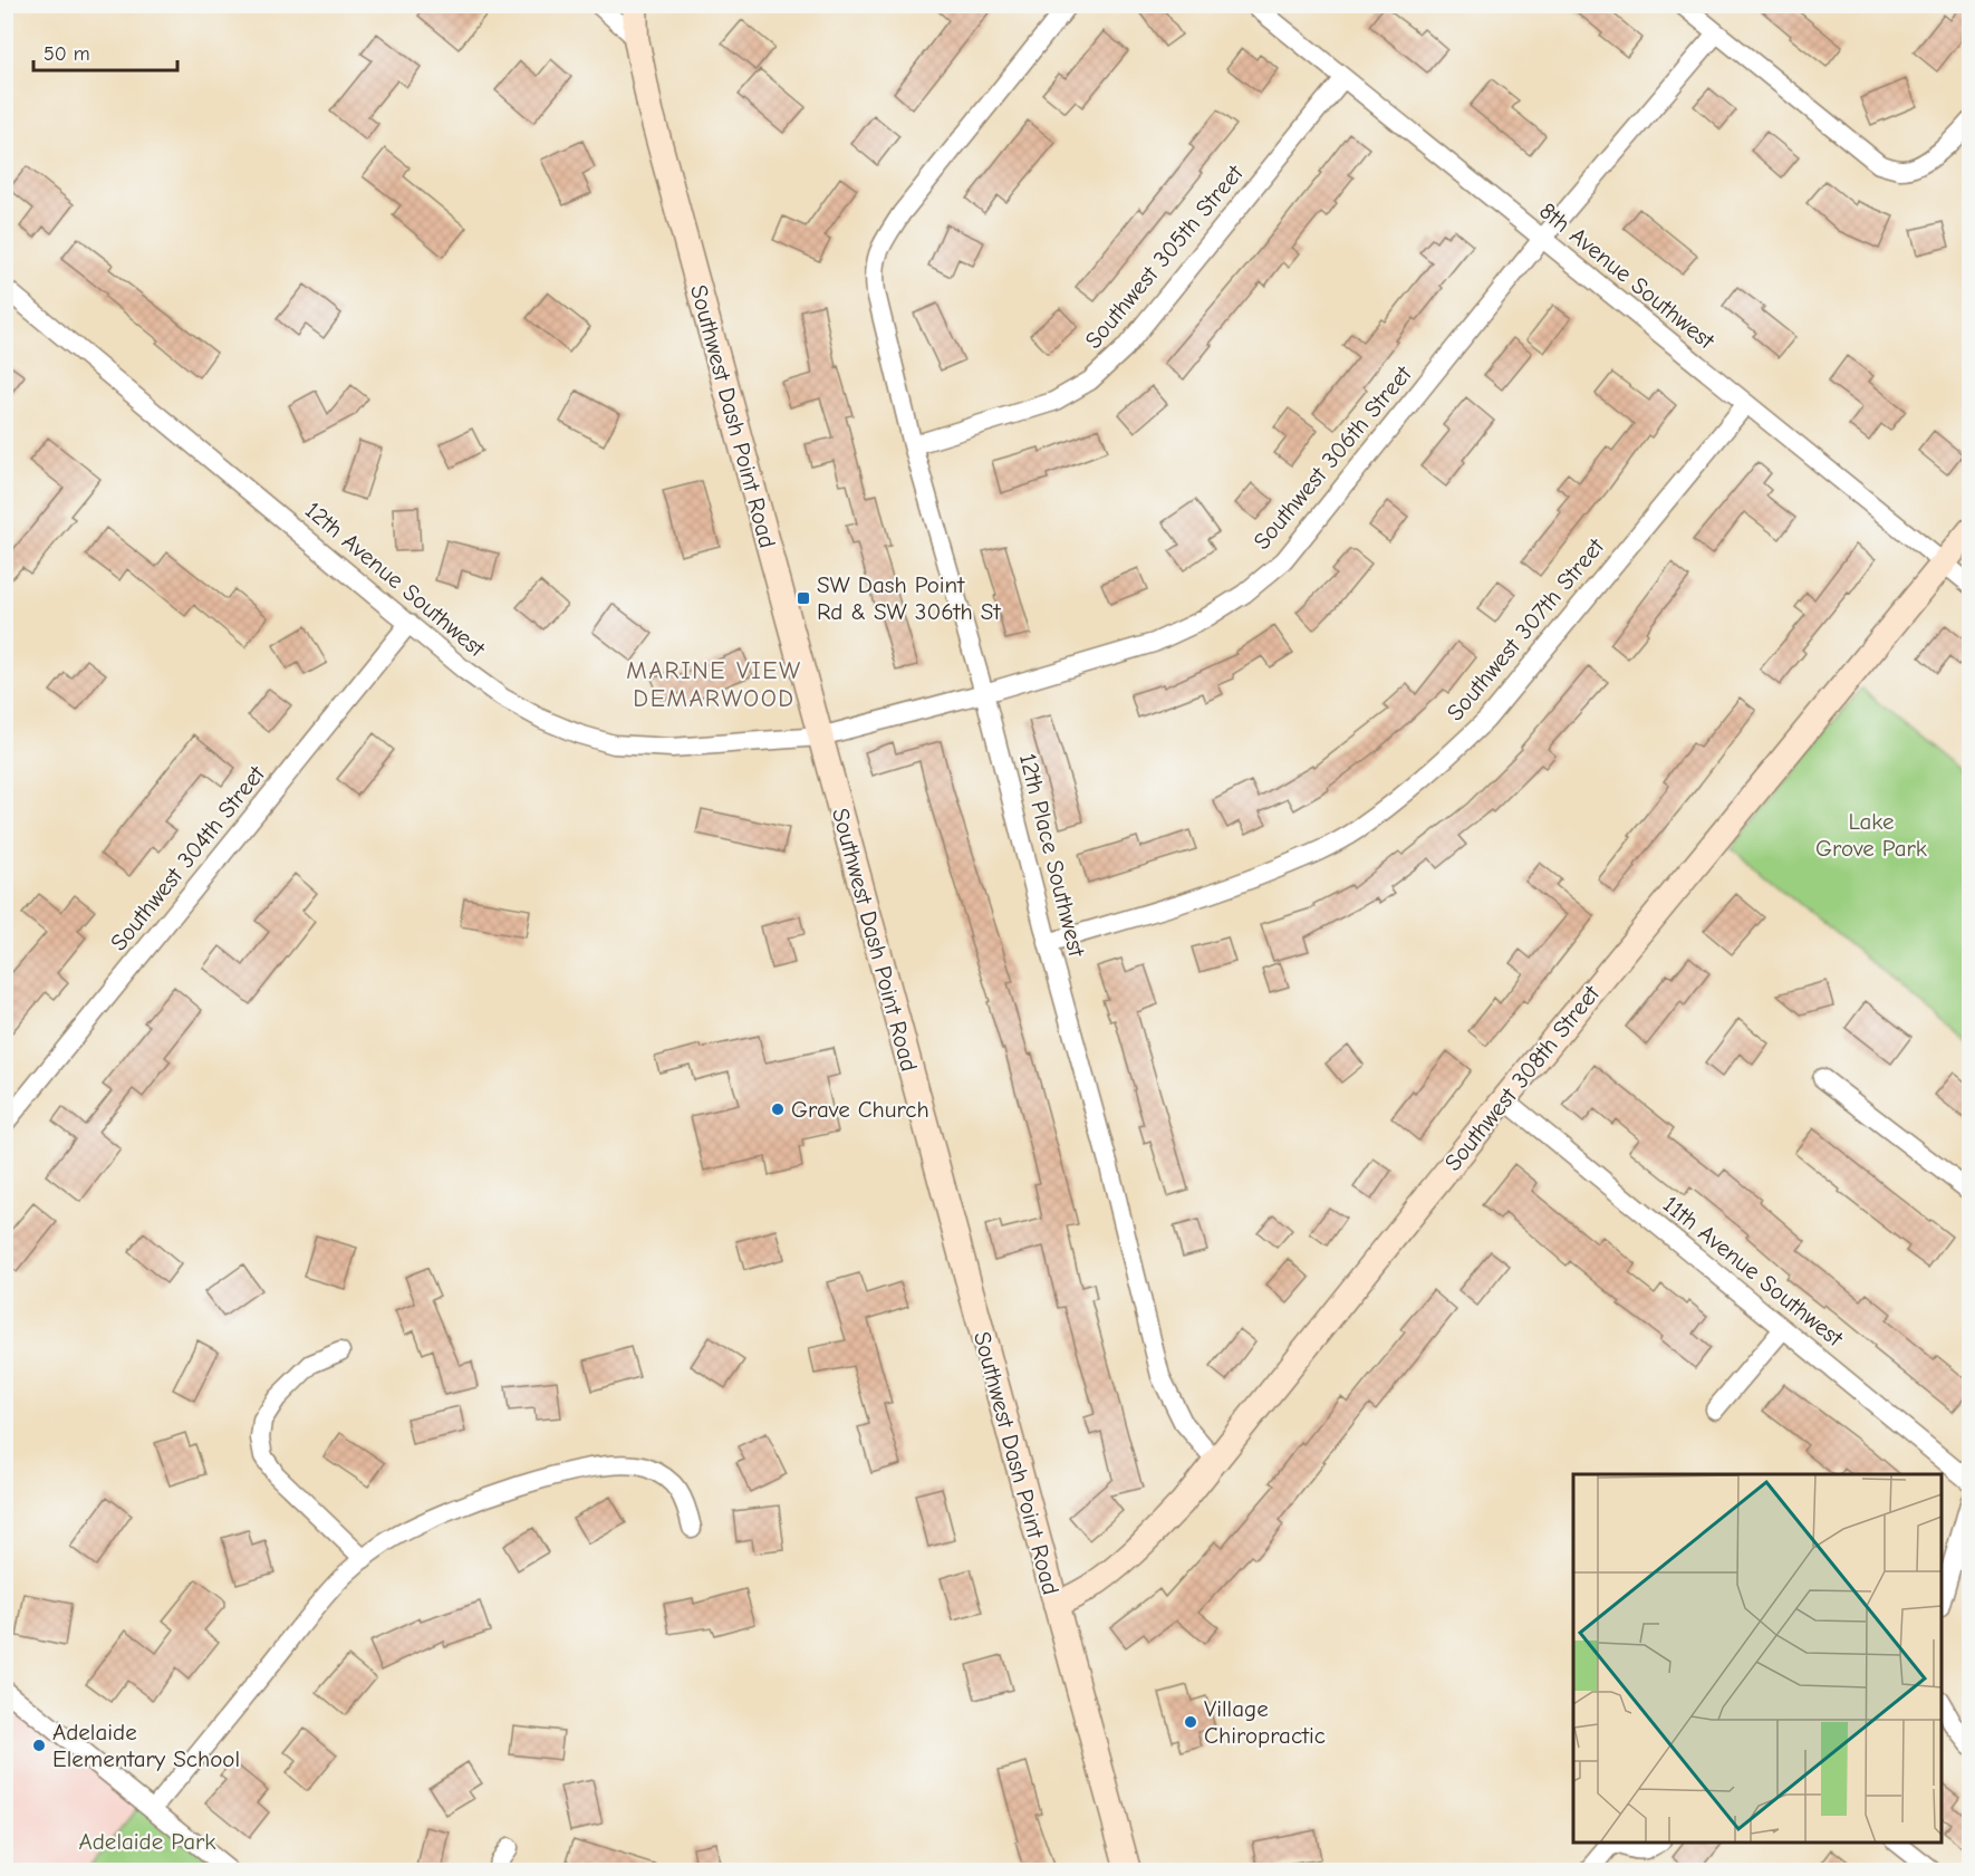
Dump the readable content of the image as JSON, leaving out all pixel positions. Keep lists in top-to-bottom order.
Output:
{
  "streets": {
    "main road": ["Southwest Dash Point Road", "Southwest 308th Street"],
    "street": [
      "Southwest 305th Street",
      "8th Avenue Southwest",
      "Southwest 306th Street",
      "12th Avenue Southwest",
      "Southwest 307th Street",
      "12th Place Southwest",
      "Southwest 304th Street",
      "11th Avenue Southwest"
    ]
  },
  "crossings": [
    ["Southwest 305th Street", "8th Avenue Southwest"],
    ["Southwest 305th Street", "12th Place Southwest"],
    ["8th Avenue Southwest", "Southwest 306th Street"],
    ["8th Avenue Southwest", "Southwest 307th Street"],
    ["8th Avenue Southwest", "Southwest 308th Street"],
    ["Southwest Dash Point Road", "Southwest 306th Street"],
    ["Southwest Dash Point Road", "12th Avenue Southwest"],
    ["Southwest Dash Point Road", "Southwest 308th Street"],
    ["Southwest 306th Street", "12th Avenue Southwest"],
    ["Southwest 306th Street", "12th Place Southwest"],
    ["12th Avenue Southwest", "Southwest 304th Street"],
    ["Southwest 307th Street", "12th Place Southwest"],
    ["12th Place Southwest", "Southwest 308th Street"],
    ["Southwest 308th Street", "11th Avenue Southwest"]
  ],
  "districts": ["MARINE VIEW DEMARWOOD"],
  "parks": ["Lake Grove Park", "Adelaide Park"],
  "places": {
    "transit": ["SW Dash Point Rd & SW 306th St"],
    "other": ["Grave Church", "Village Chiropractic", "Adelaide Elementary School"]
  },
  "scale_bar": "50 m"
}
